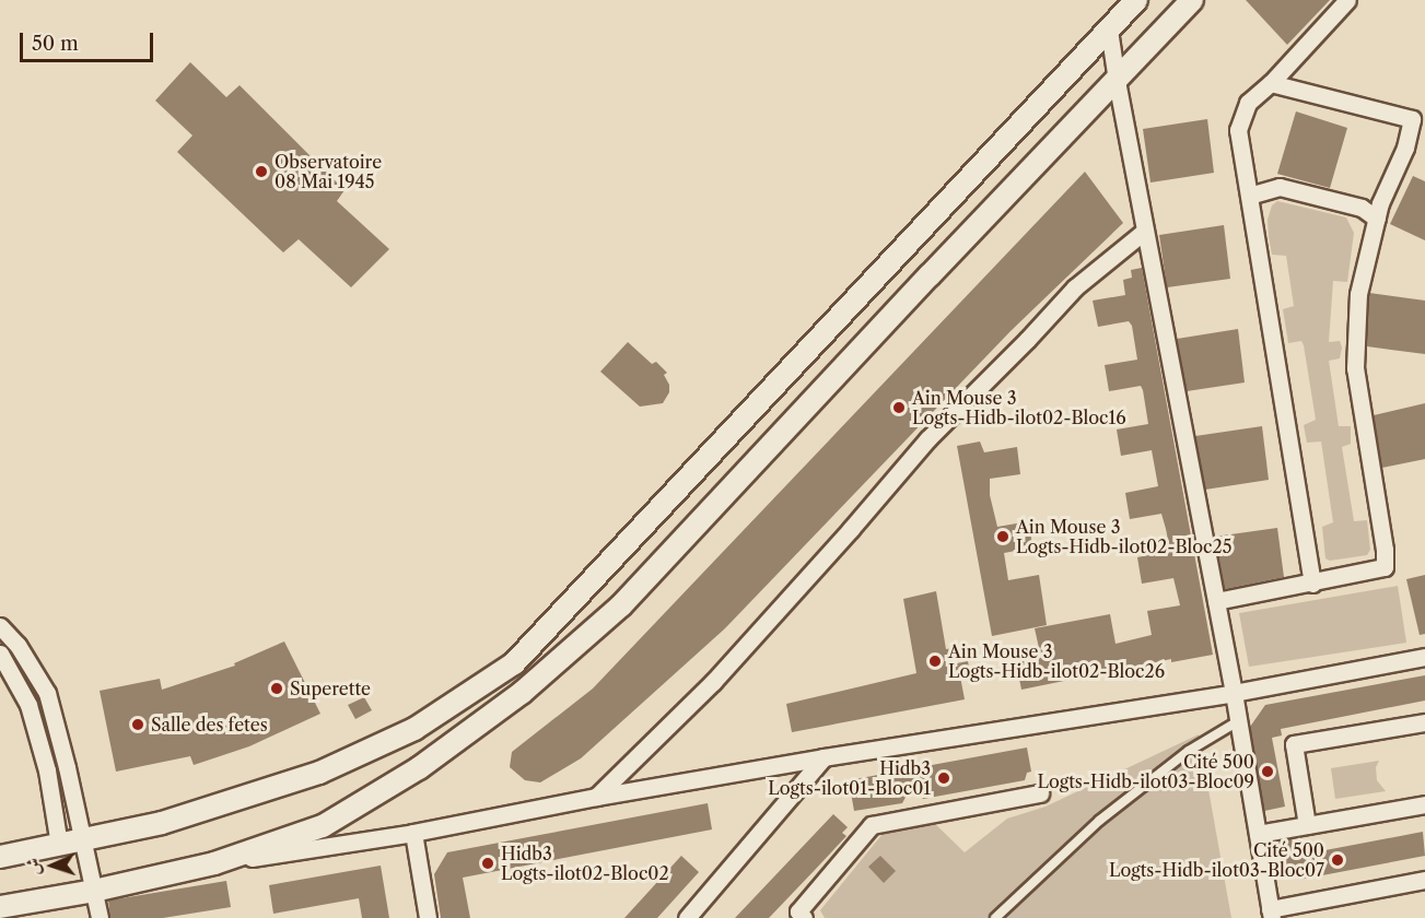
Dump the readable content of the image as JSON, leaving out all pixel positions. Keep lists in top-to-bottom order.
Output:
{
  "places": [
    "Observatoire 08 Mai 1945",
    "Ain Mouse 3 Logts-Hidb-ilot02-Bloc16",
    "Ain Mouse 3 Logts-Hidb-ilot02-Bloc25",
    "Ain Mouse 3 Logts-Hidb-ilot02-Bloc26",
    "Superette",
    "Salle des fetes",
    "Cité 500 Logts-Hidb-ilot03-Bloc09",
    "Hidb3 Logts-ilot01-Bloc01",
    "Cité 500 Logts-Hidb-ilot03-Bloc07",
    "Hidb3 Logts-ilot02-Bloc02"
  ],
  "scale_bar": "50 m",
  "north": "left"
}
